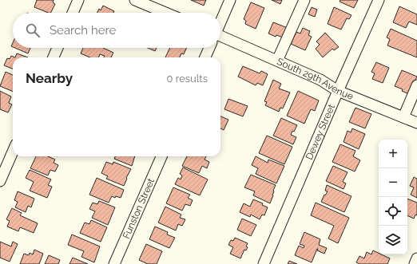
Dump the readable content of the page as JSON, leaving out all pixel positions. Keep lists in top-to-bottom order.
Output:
{
  "streets": {
    "street": ["South 29th Avenue", "Dewey Street", "Funston Street"]
  },
  "crossings": [
    ["South 29th Avenue", "Dewey Street"]
  ],
  "page": {
    "search": "Search here",
    "heading": ["Nearby", "0 results"],
    "map_buttons": ["+", "−"]
  }
}
